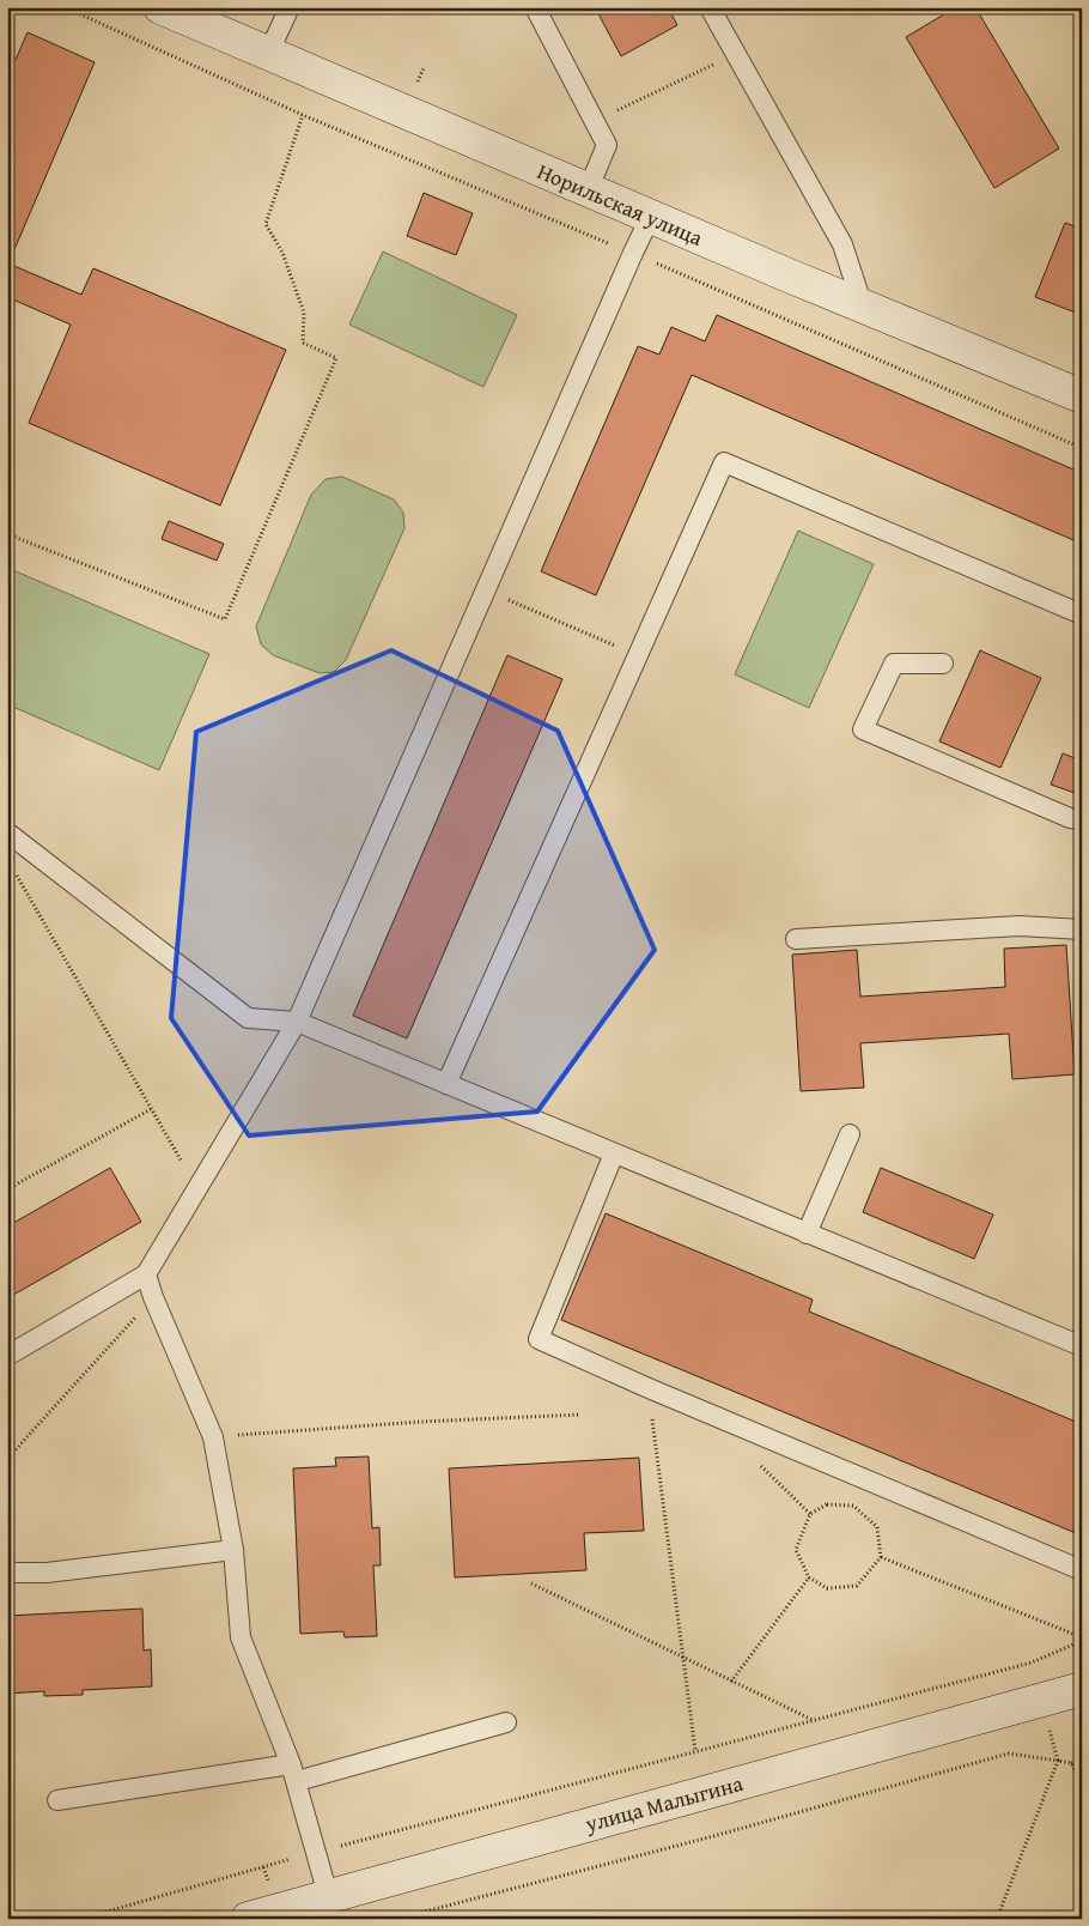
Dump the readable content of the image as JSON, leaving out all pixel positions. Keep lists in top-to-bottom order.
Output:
{
  "streets": {
    "street": ["Норильская улица", "улица Малыгина"]
  }
}
